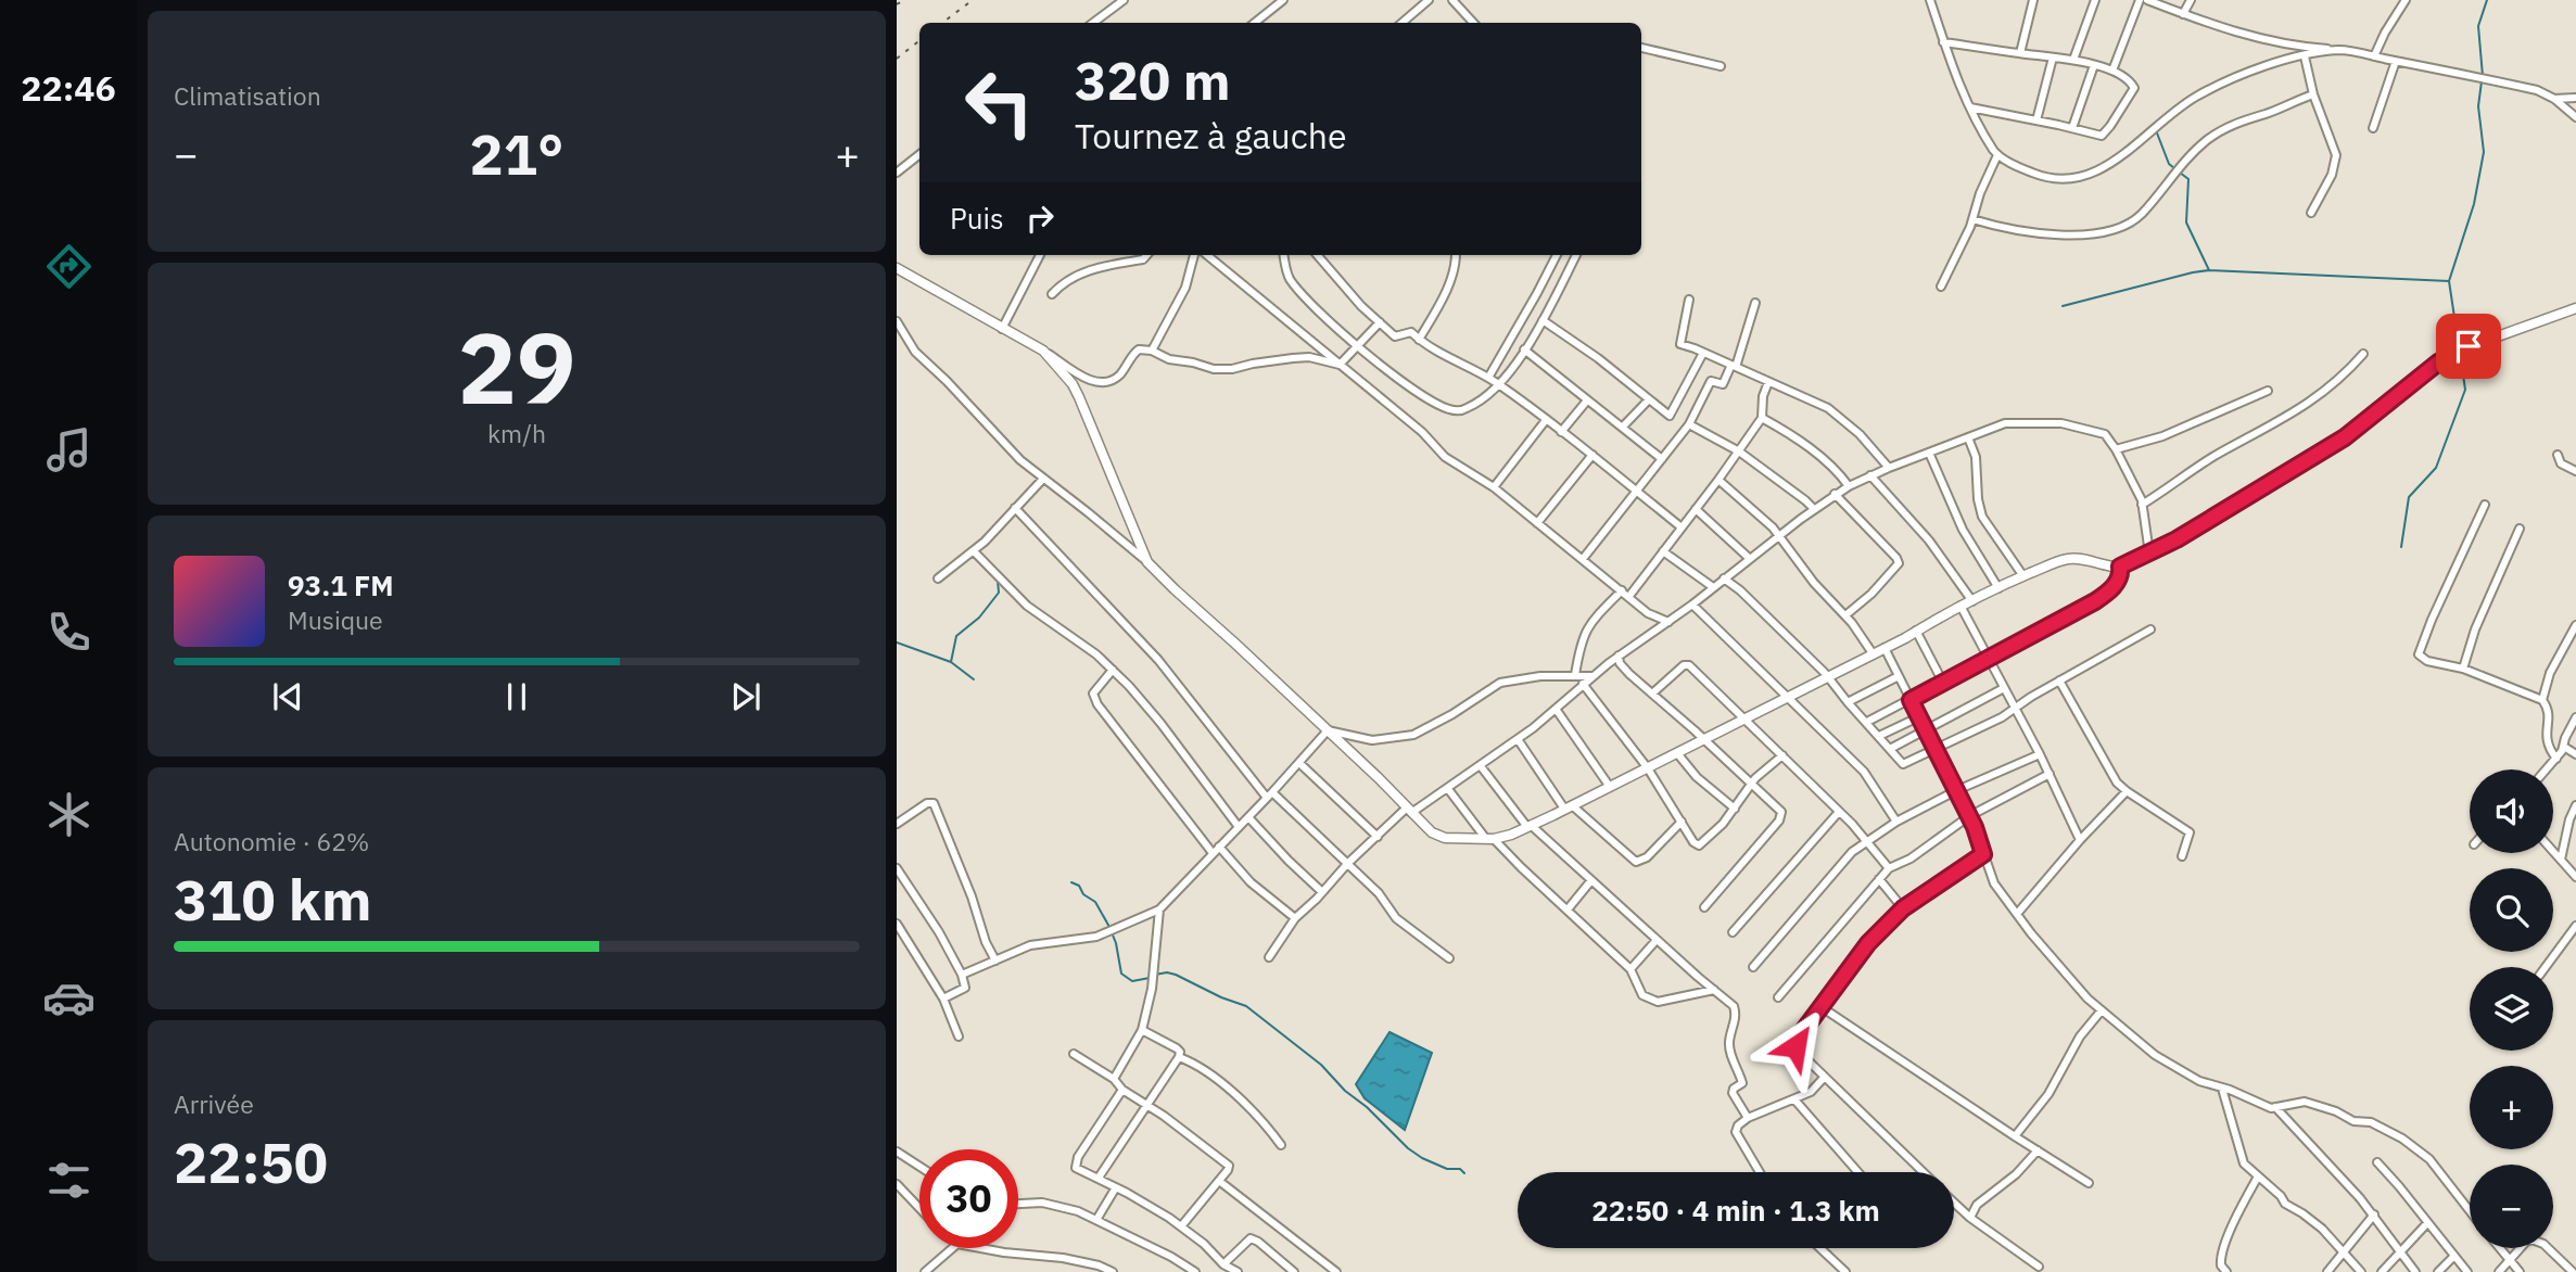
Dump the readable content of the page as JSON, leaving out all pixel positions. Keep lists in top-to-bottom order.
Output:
{
  "page": {
    "tabs": "22:46",
    "tile": [
      "Climatisation",
      ["29", "km/h"],
      ["Autonomie · 62%", "310 km"],
      ["Arrivée", "22:50"]
    ],
    "turn": ["320 m", "Tournez à gauche"],
    "heat": ["−", "21°", "+"],
    "then": "Puis",
    "song": ["93.1 FM", "Musique"],
    "map_buttons": ["+", "−"],
    "limit": "30",
    "trip": "22:50 · 4 min · 1.3 km"
  }
}
